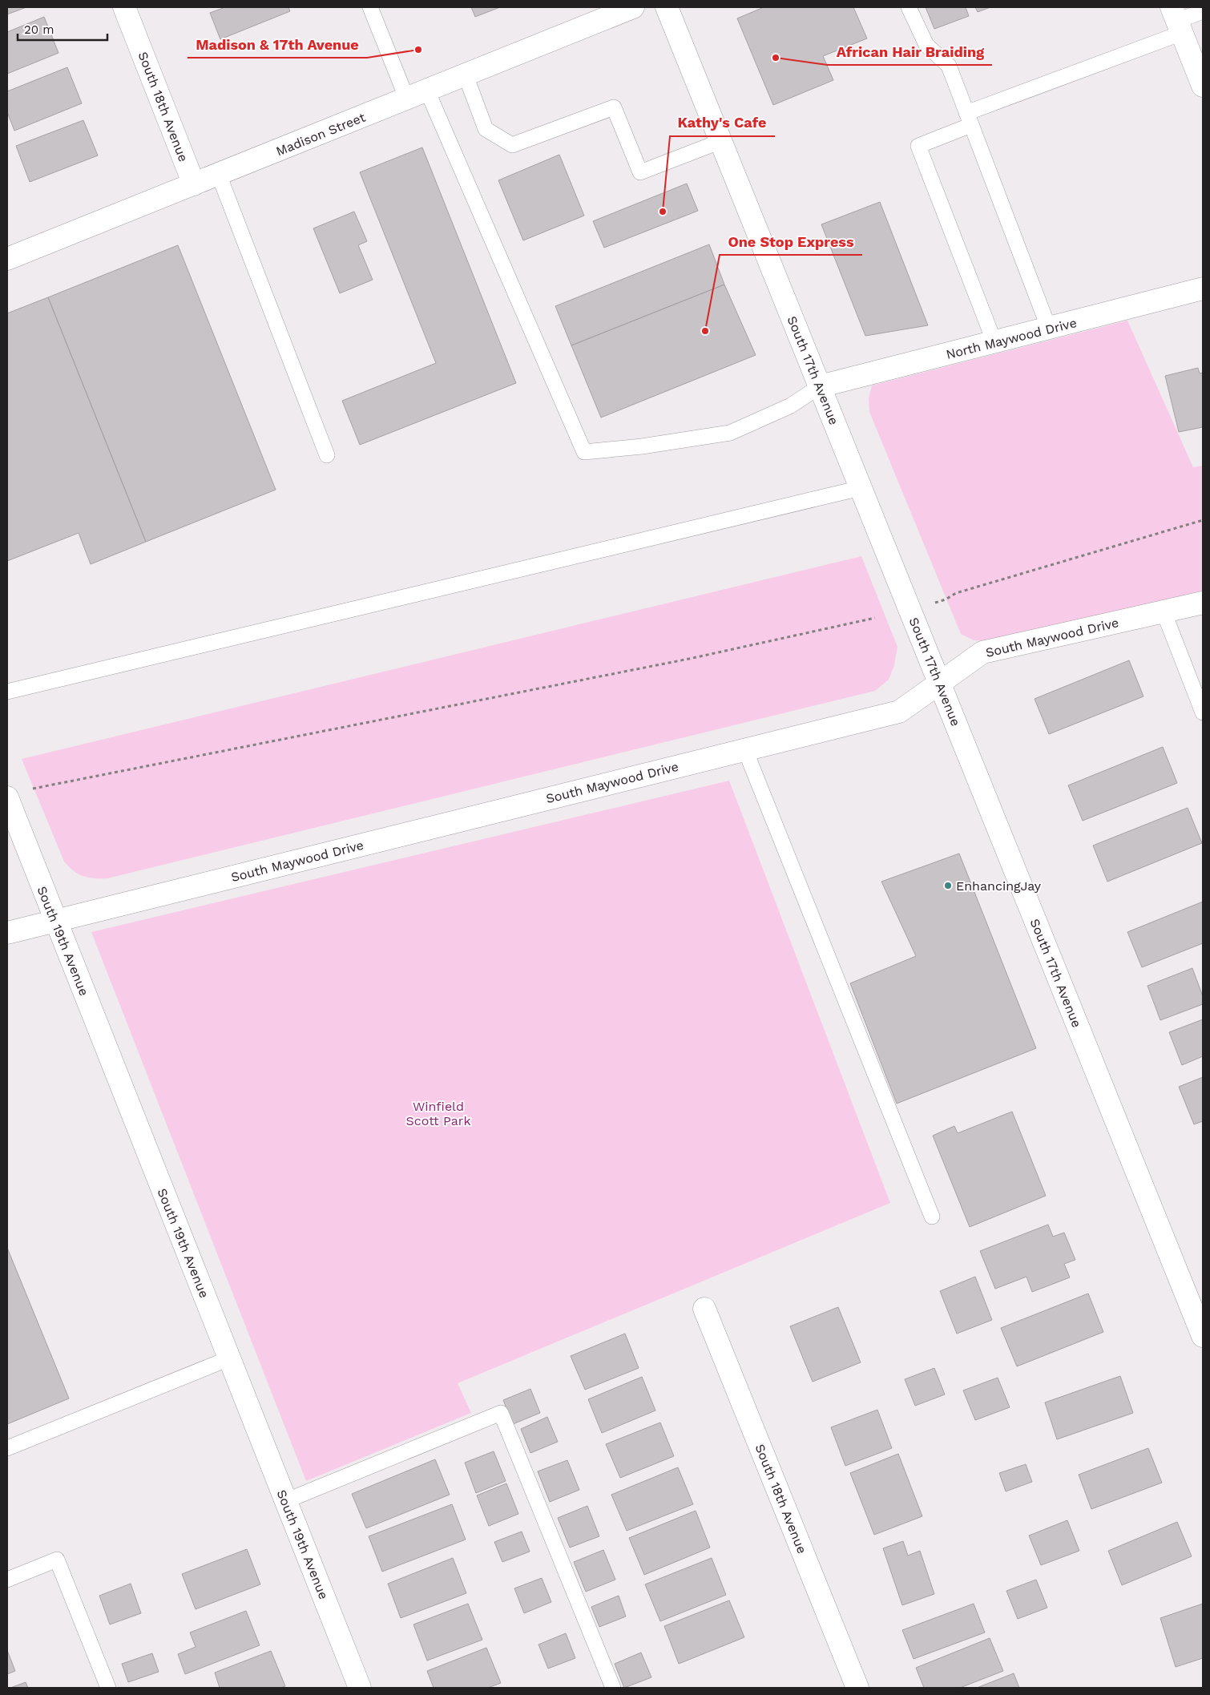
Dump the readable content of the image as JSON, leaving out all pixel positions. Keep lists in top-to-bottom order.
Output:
{
  "streets": {
    "street": [
      "South 18th Avenue",
      "Madison Street",
      "North Maywood Drive",
      "South 17th Avenue",
      "South Maywood Drive",
      "South 19th Avenue"
    ]
  },
  "crossings": [
    ["South 18th Avenue", "Madison Street"],
    ["North Maywood Drive", "South 17th Avenue"],
    ["South 17th Avenue", "South Maywood Drive"],
    ["South Maywood Drive", "South 19th Avenue"]
  ],
  "parks": ["Winfield Scott Park"],
  "places": [
    "Madison & 17th Avenue",
    "African Hair Braiding",
    "Kathy's Cafe",
    "One Stop Express",
    "EnhancingJay"
  ],
  "scale_bar": "20 m"
}
